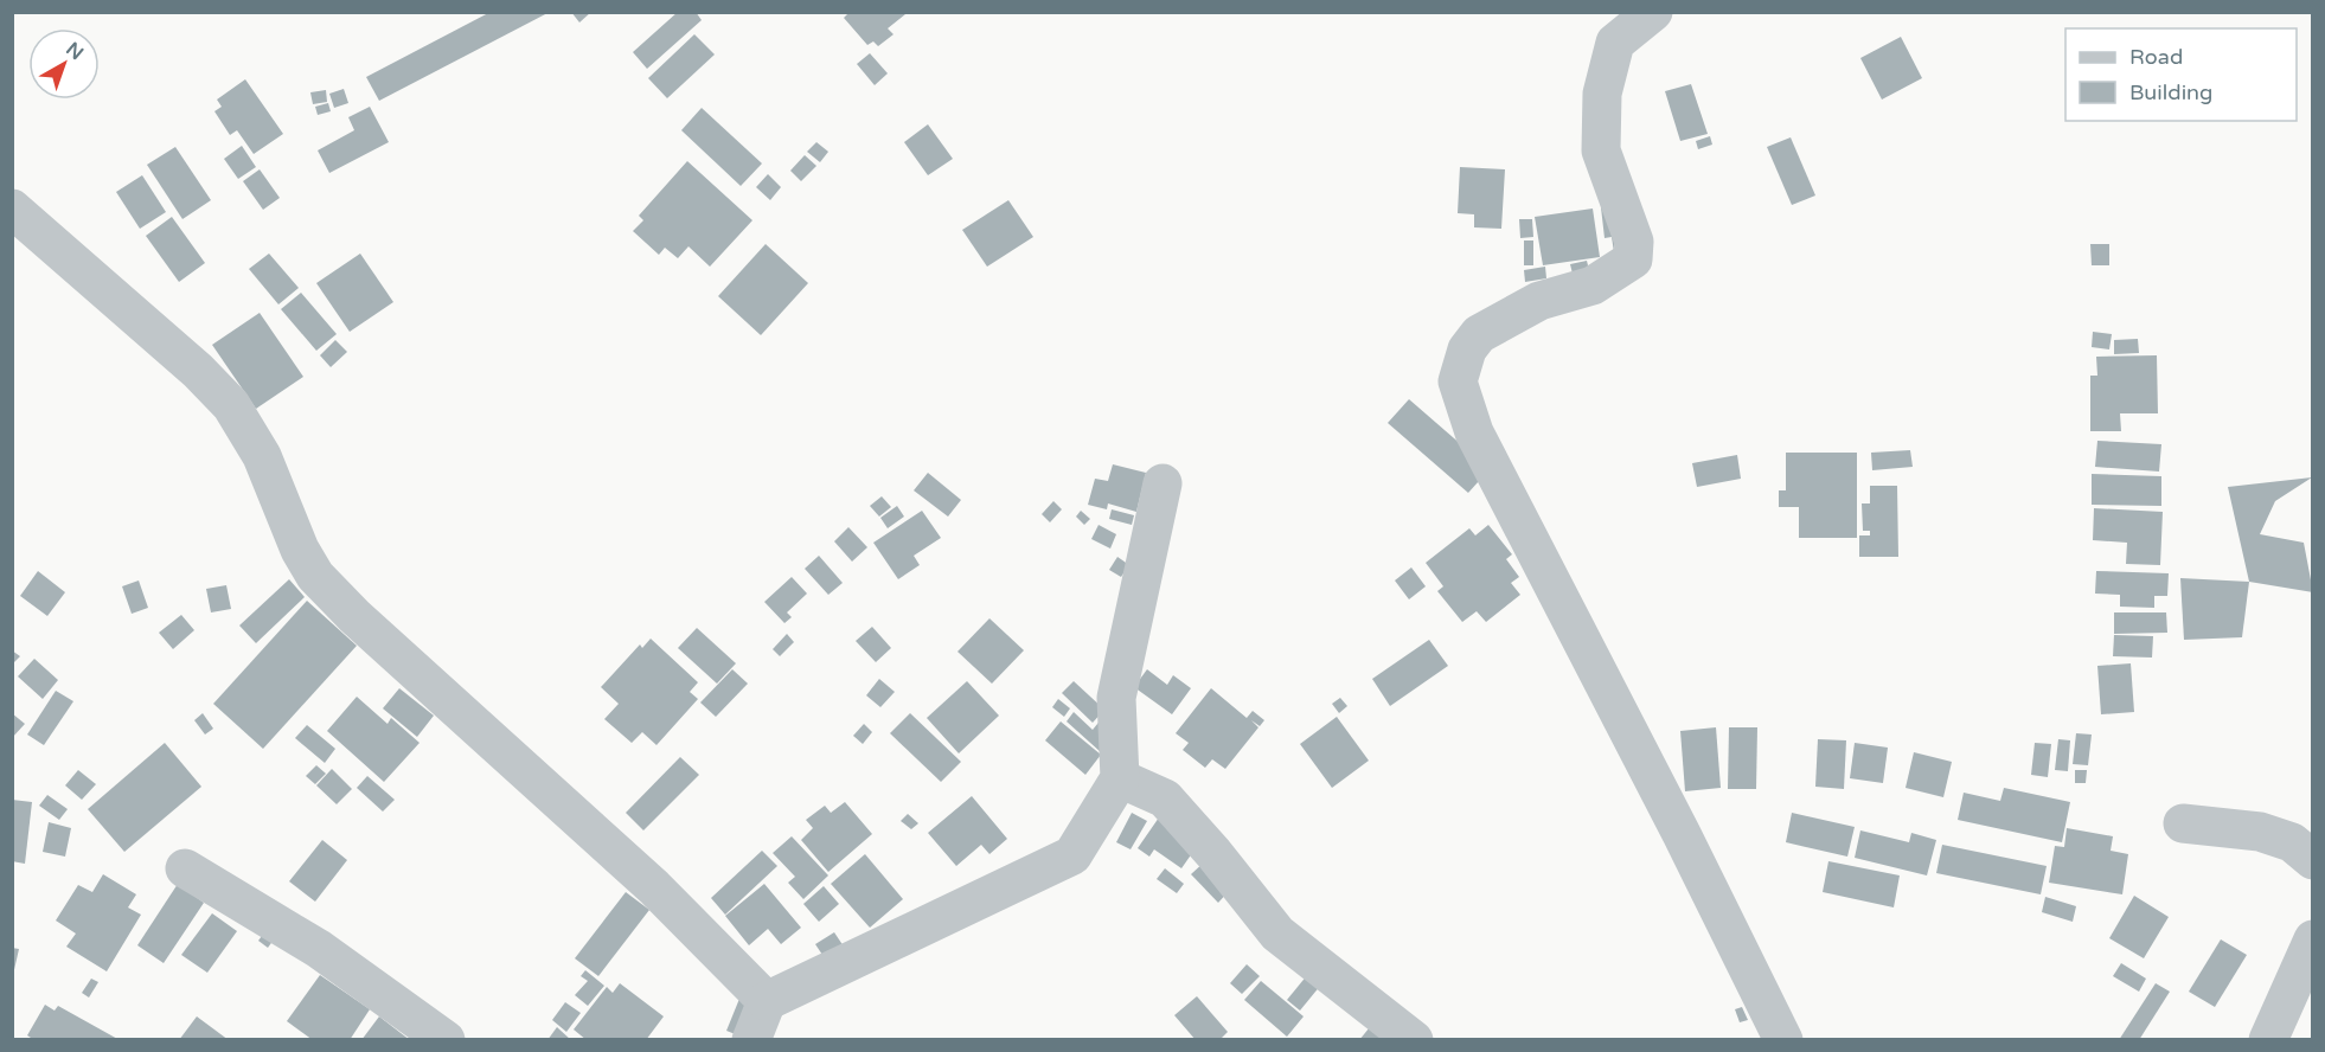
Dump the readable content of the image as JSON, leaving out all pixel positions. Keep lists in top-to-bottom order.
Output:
{
  "legend": ["Road", "Building"],
  "north": "top right"
}
